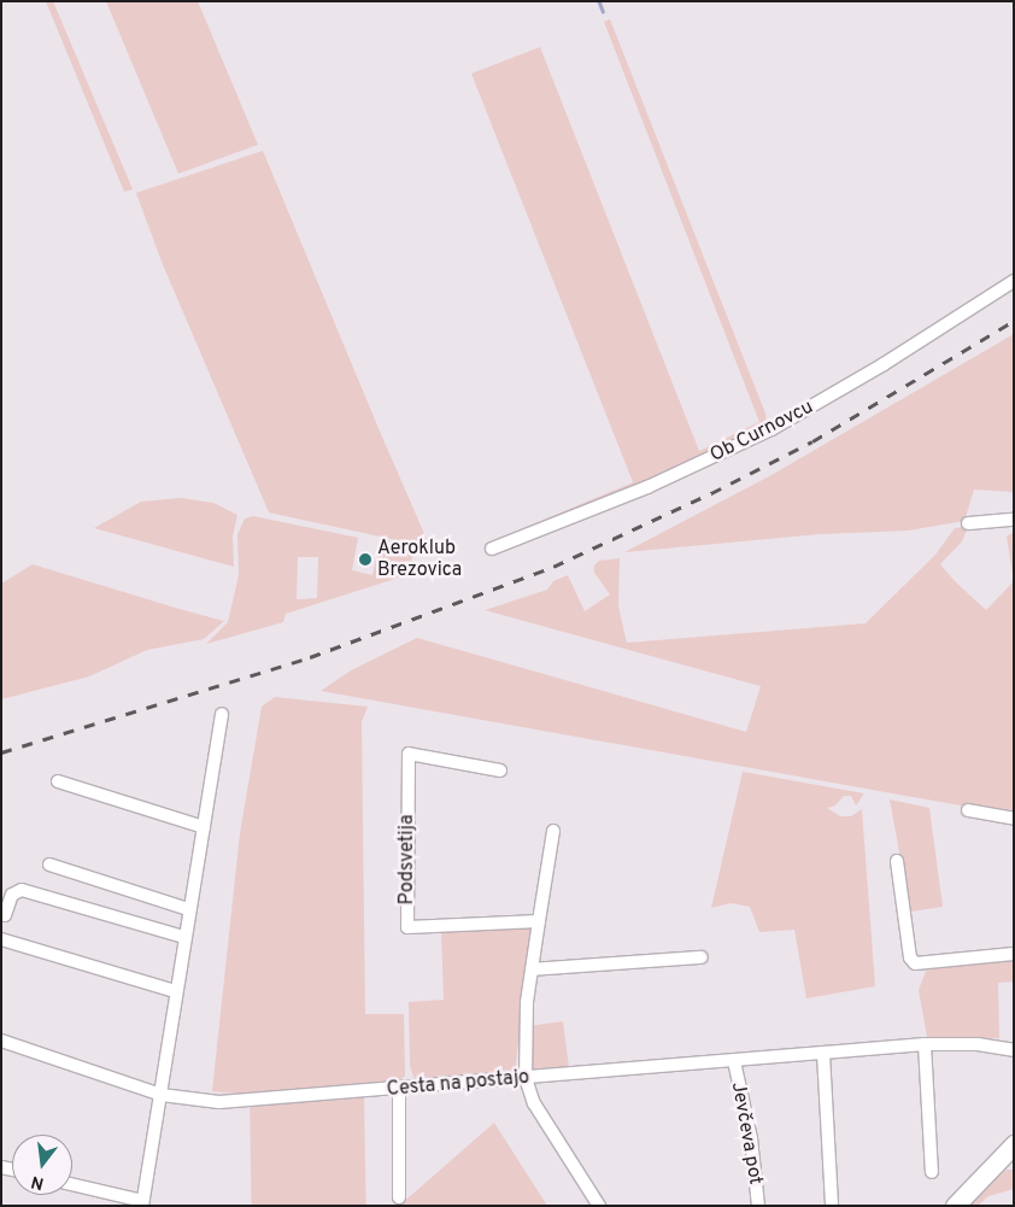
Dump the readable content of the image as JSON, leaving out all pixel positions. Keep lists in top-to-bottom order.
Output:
{
  "streets": {
    "street": [
      "Ob Curnovcu",
      "Podsvetija",
      "Cesta na postajo",
      "Jevčeva pot"
    ]
  },
  "crossings": [
    ["Cesta na postajo", "Jevčeva pot"]
  ],
  "places": ["Aeroklub Brezovica"],
  "north": "bottom"
}
